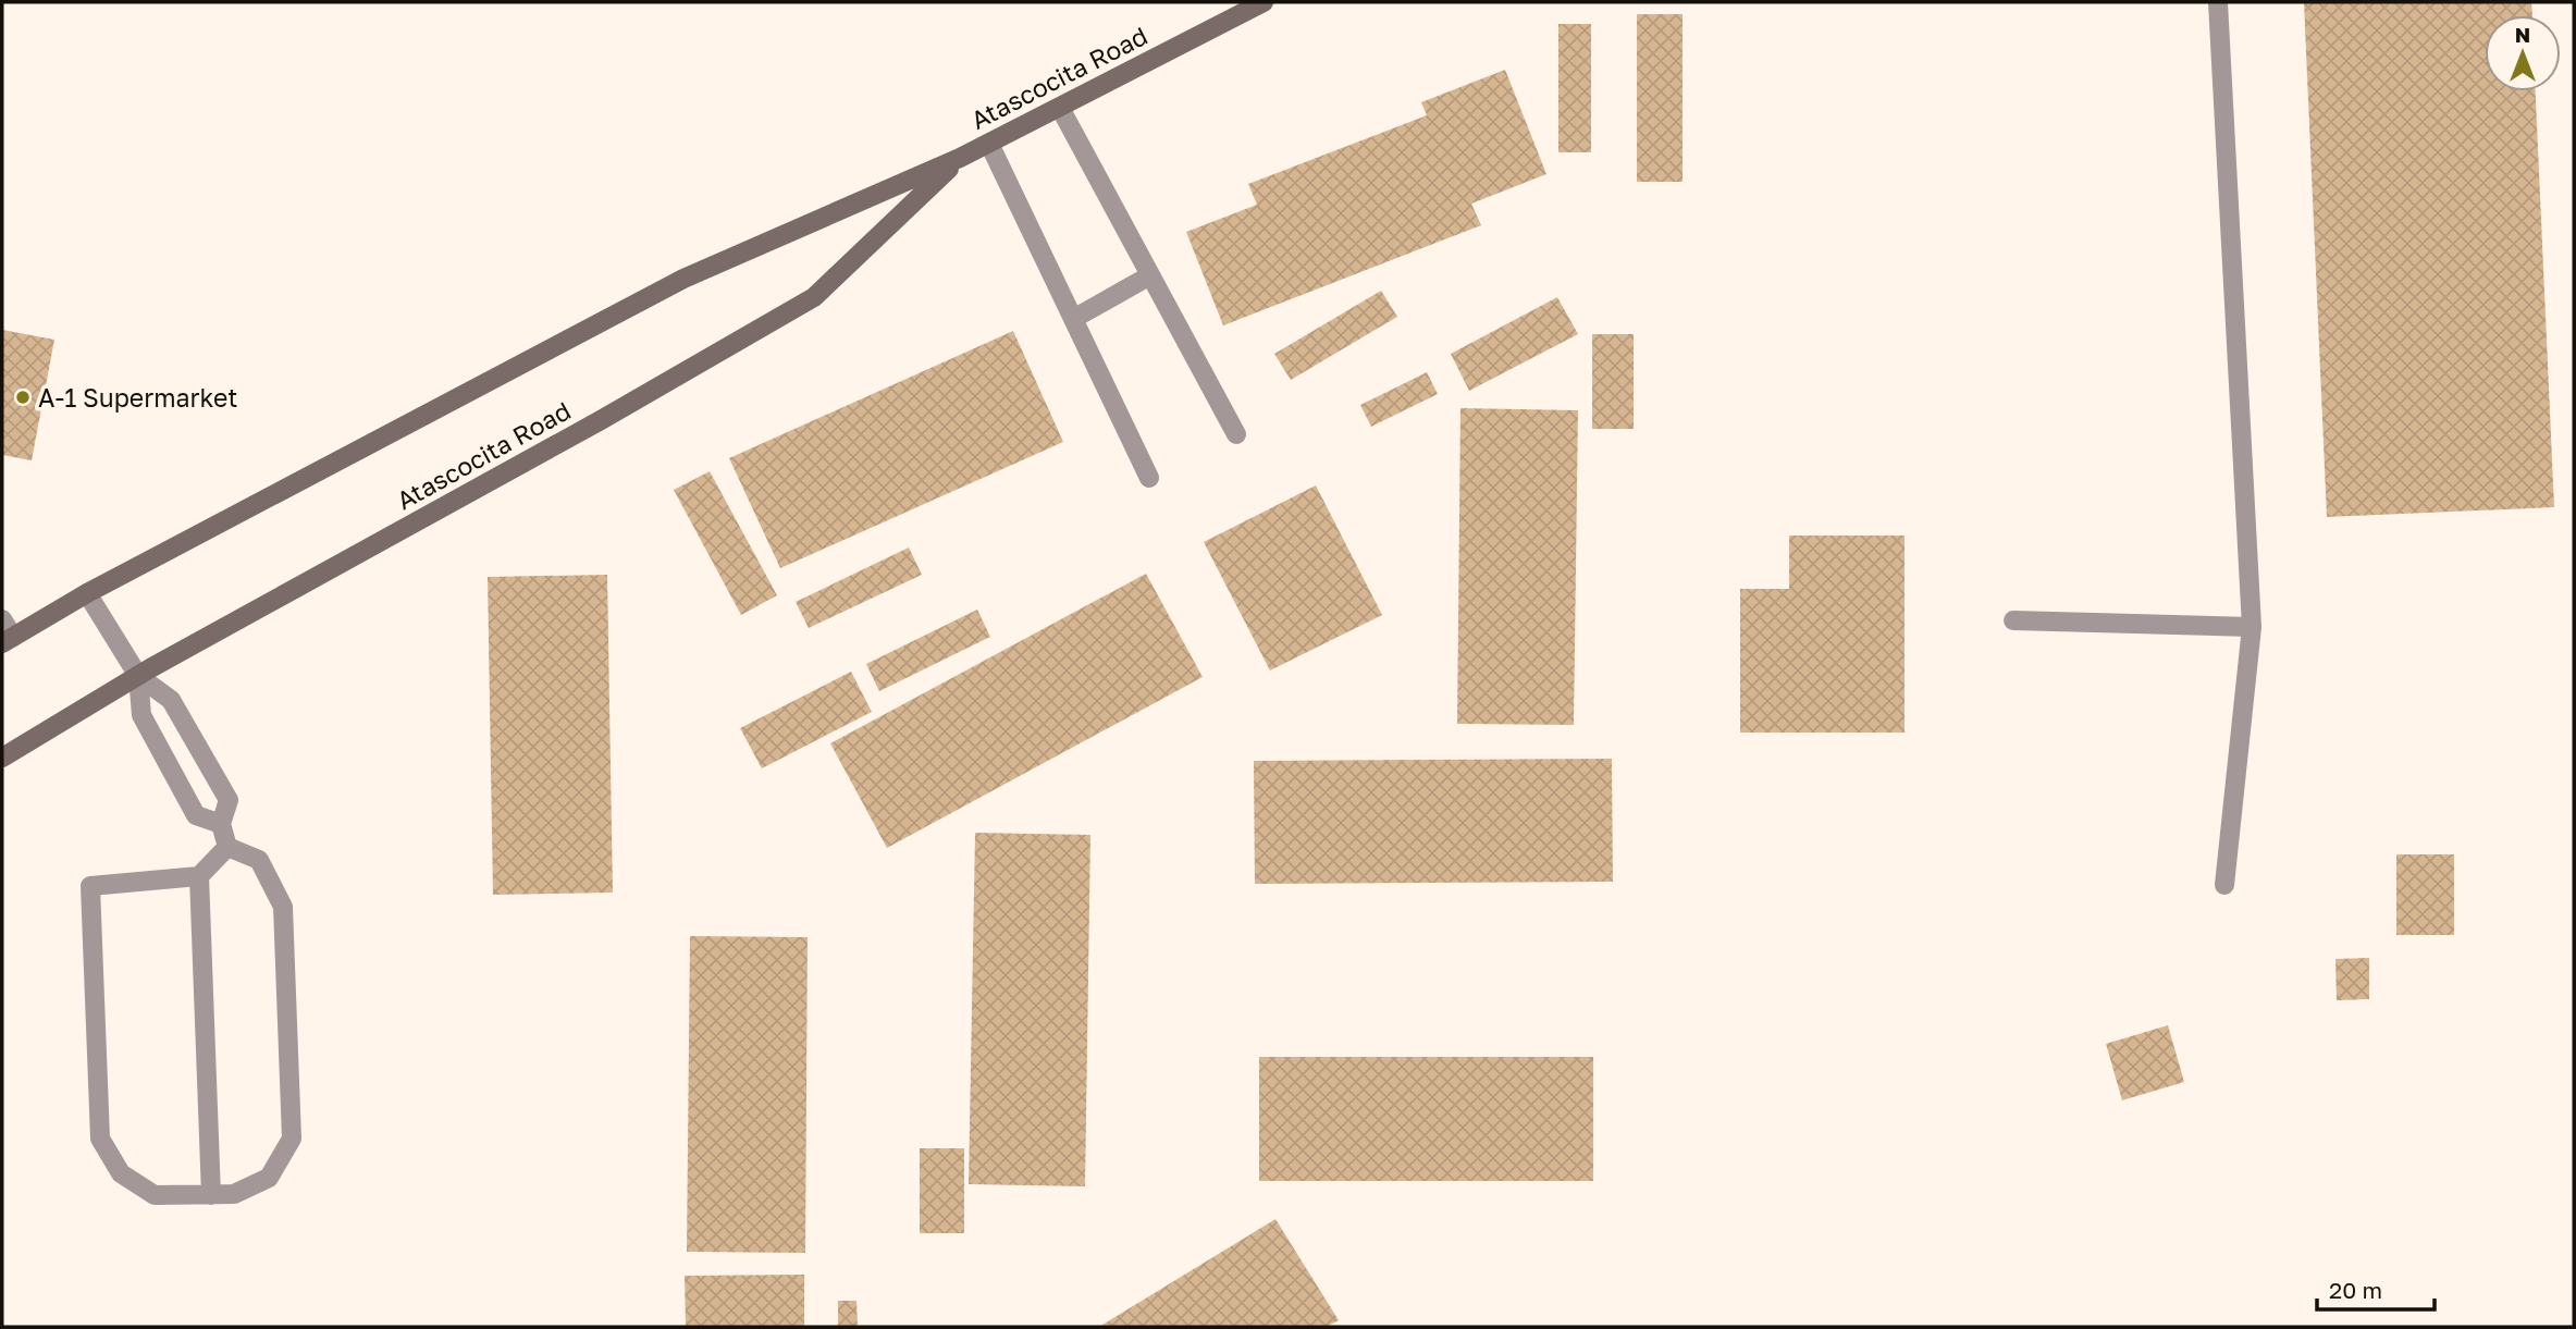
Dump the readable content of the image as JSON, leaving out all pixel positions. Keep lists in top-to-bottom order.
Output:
{
  "streets": {
    "main road": ["Atascocita Road"]
  },
  "places": ["A-1 Supermarket"],
  "scale_bar": "20 m",
  "north": "top"
}
